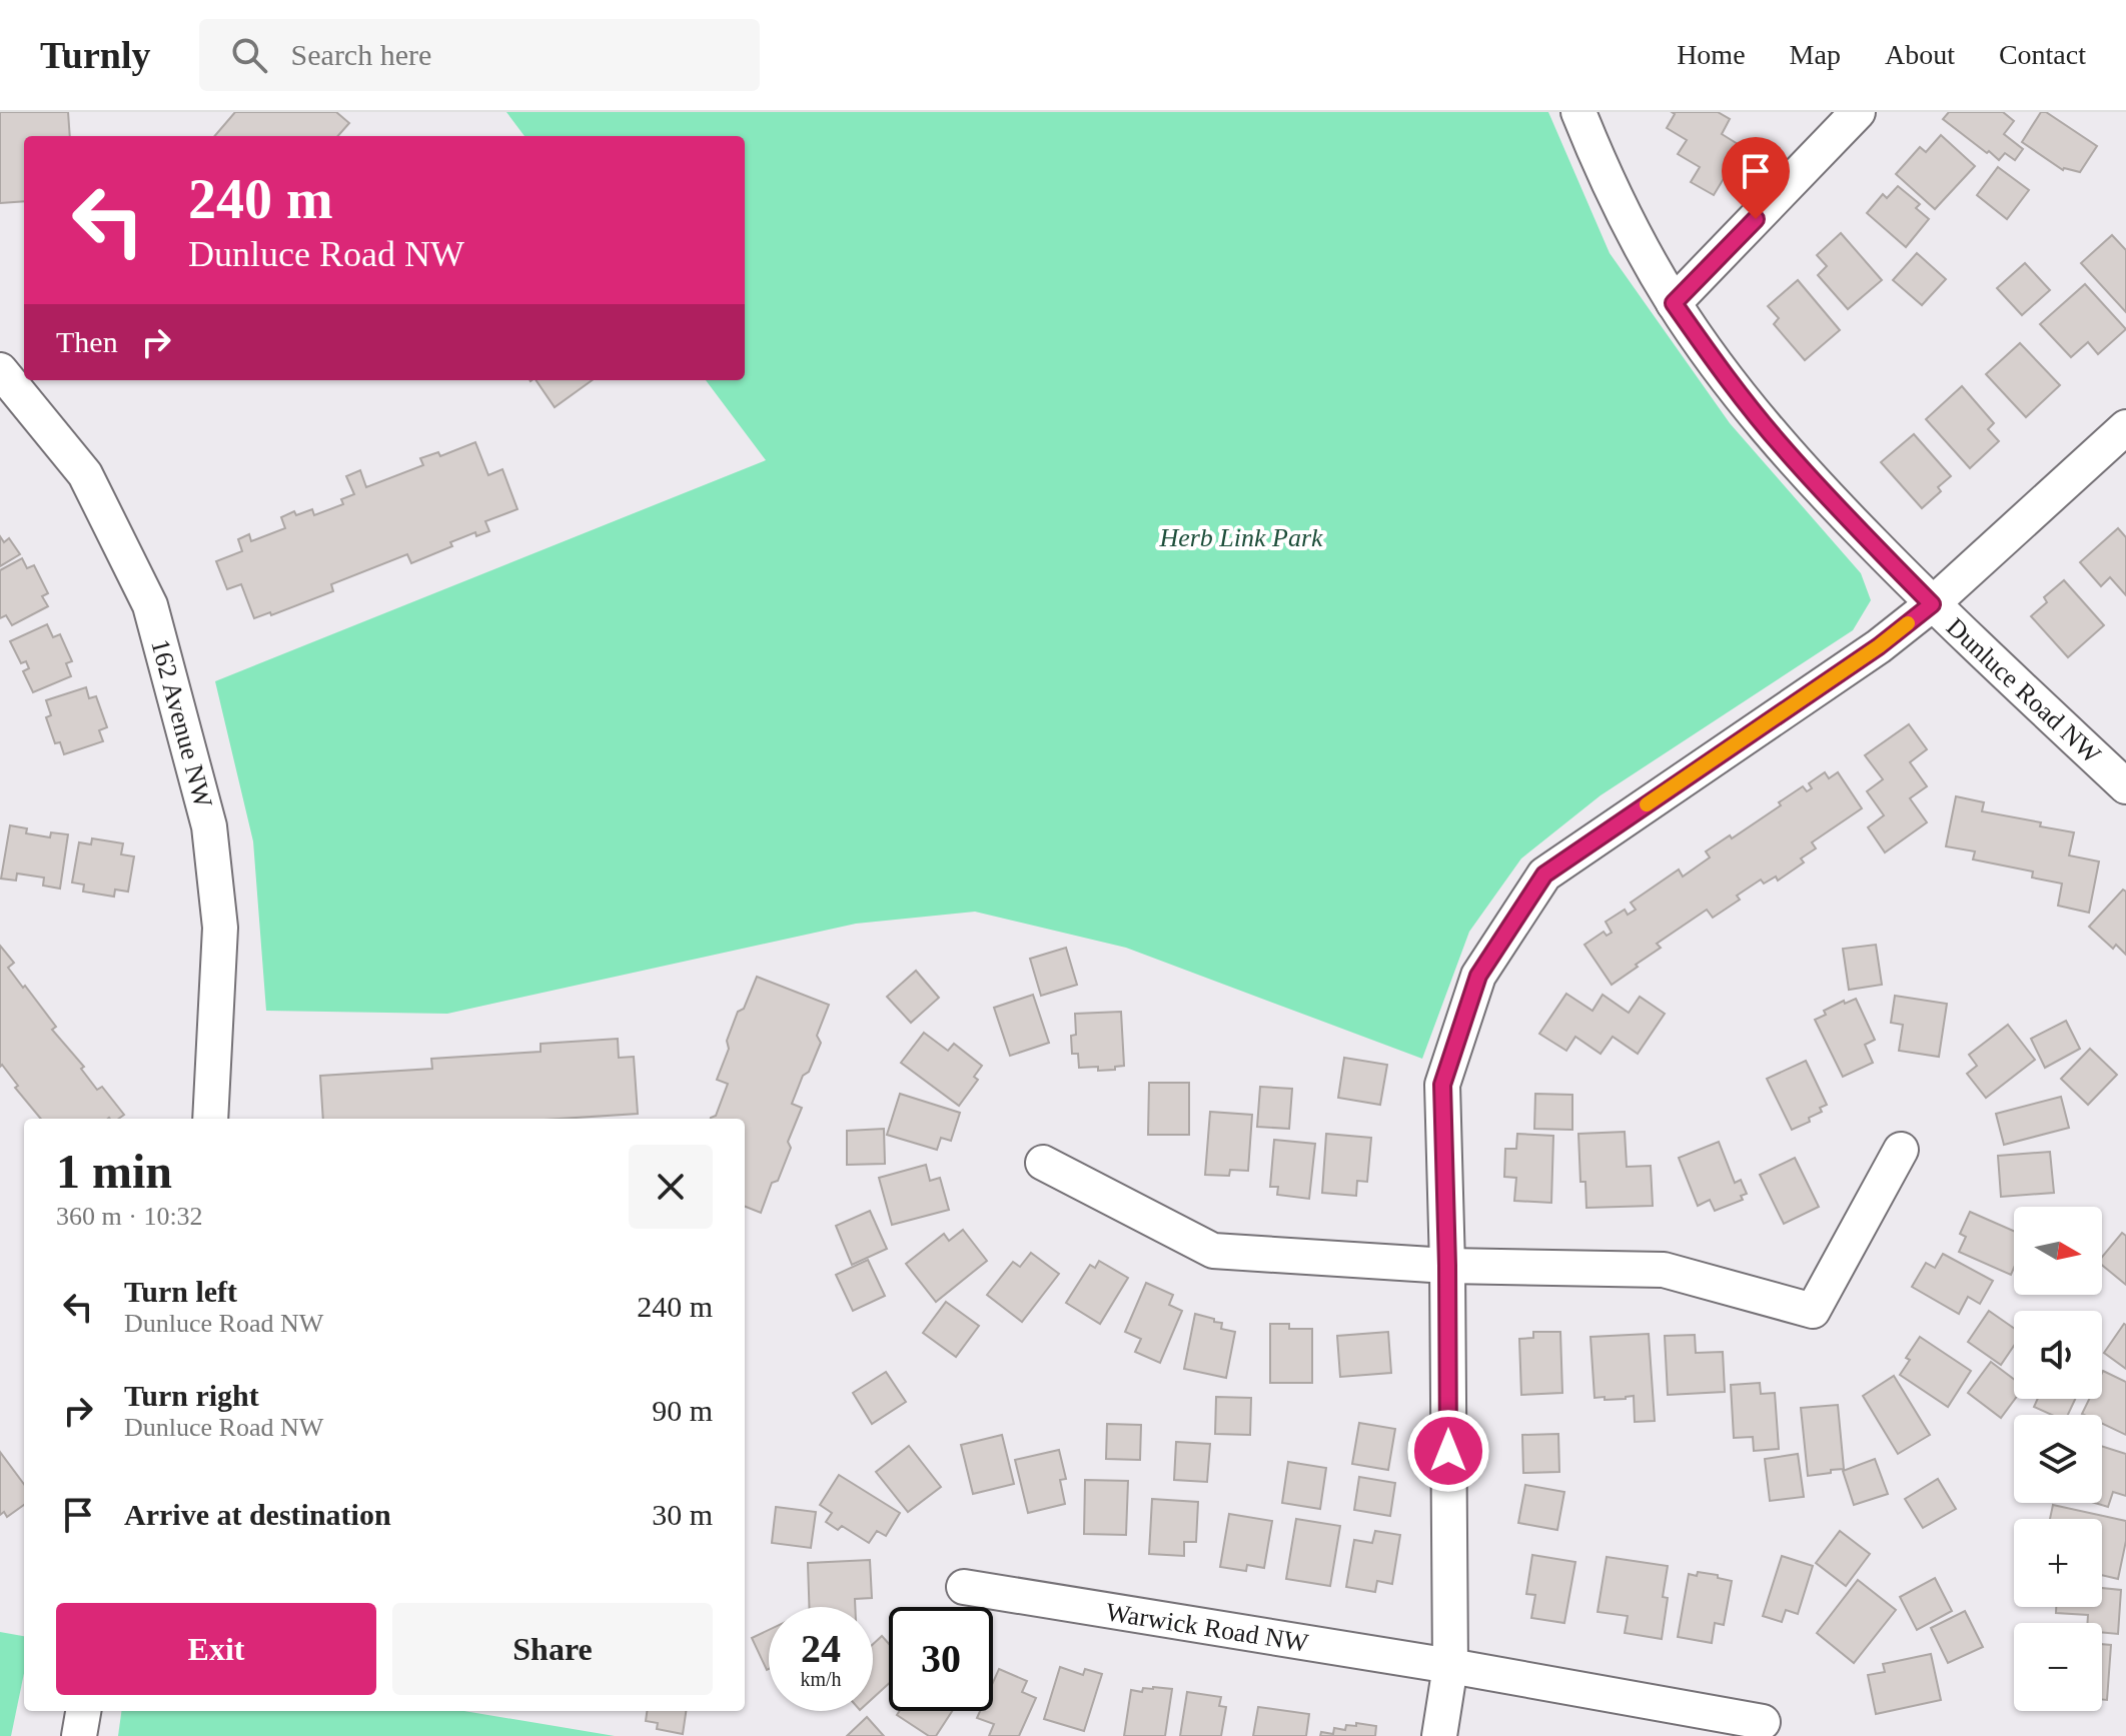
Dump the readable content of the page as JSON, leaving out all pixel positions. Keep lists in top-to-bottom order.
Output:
{
  "streets": {
    "street": ["Dunluce Road NW", "162 Avenue NW", "Warwick Road NW"]
  },
  "parks": ["Herb Link Park"],
  "north": "right",
  "page": {
    "header": "Turnly",
    "search": "Search here",
    "nav": [
      "Home",
      "Map",
      "About",
      "Contact"
    ],
    "turn": ["240 m", "Dunluce Road NW"],
    "then": "Then",
    "heading": ["1 min", "360 m · 10:32"],
    "map_buttons": ["+", "−"],
    "list": [
      {
        "name": "Turn left",
        "note": "Dunluce Road NW",
        "value": "240 m"
      },
      {
        "name": "Turn right",
        "note": "Dunluce Road NW",
        "value": "90 m"
      },
      {
        "name": "Arrive at destination",
        "value": "30 m"
      }
    ],
    "buttons": ["Exit", "Share"],
    "speed": "24 km/h",
    "limit": "30"
  }
}
